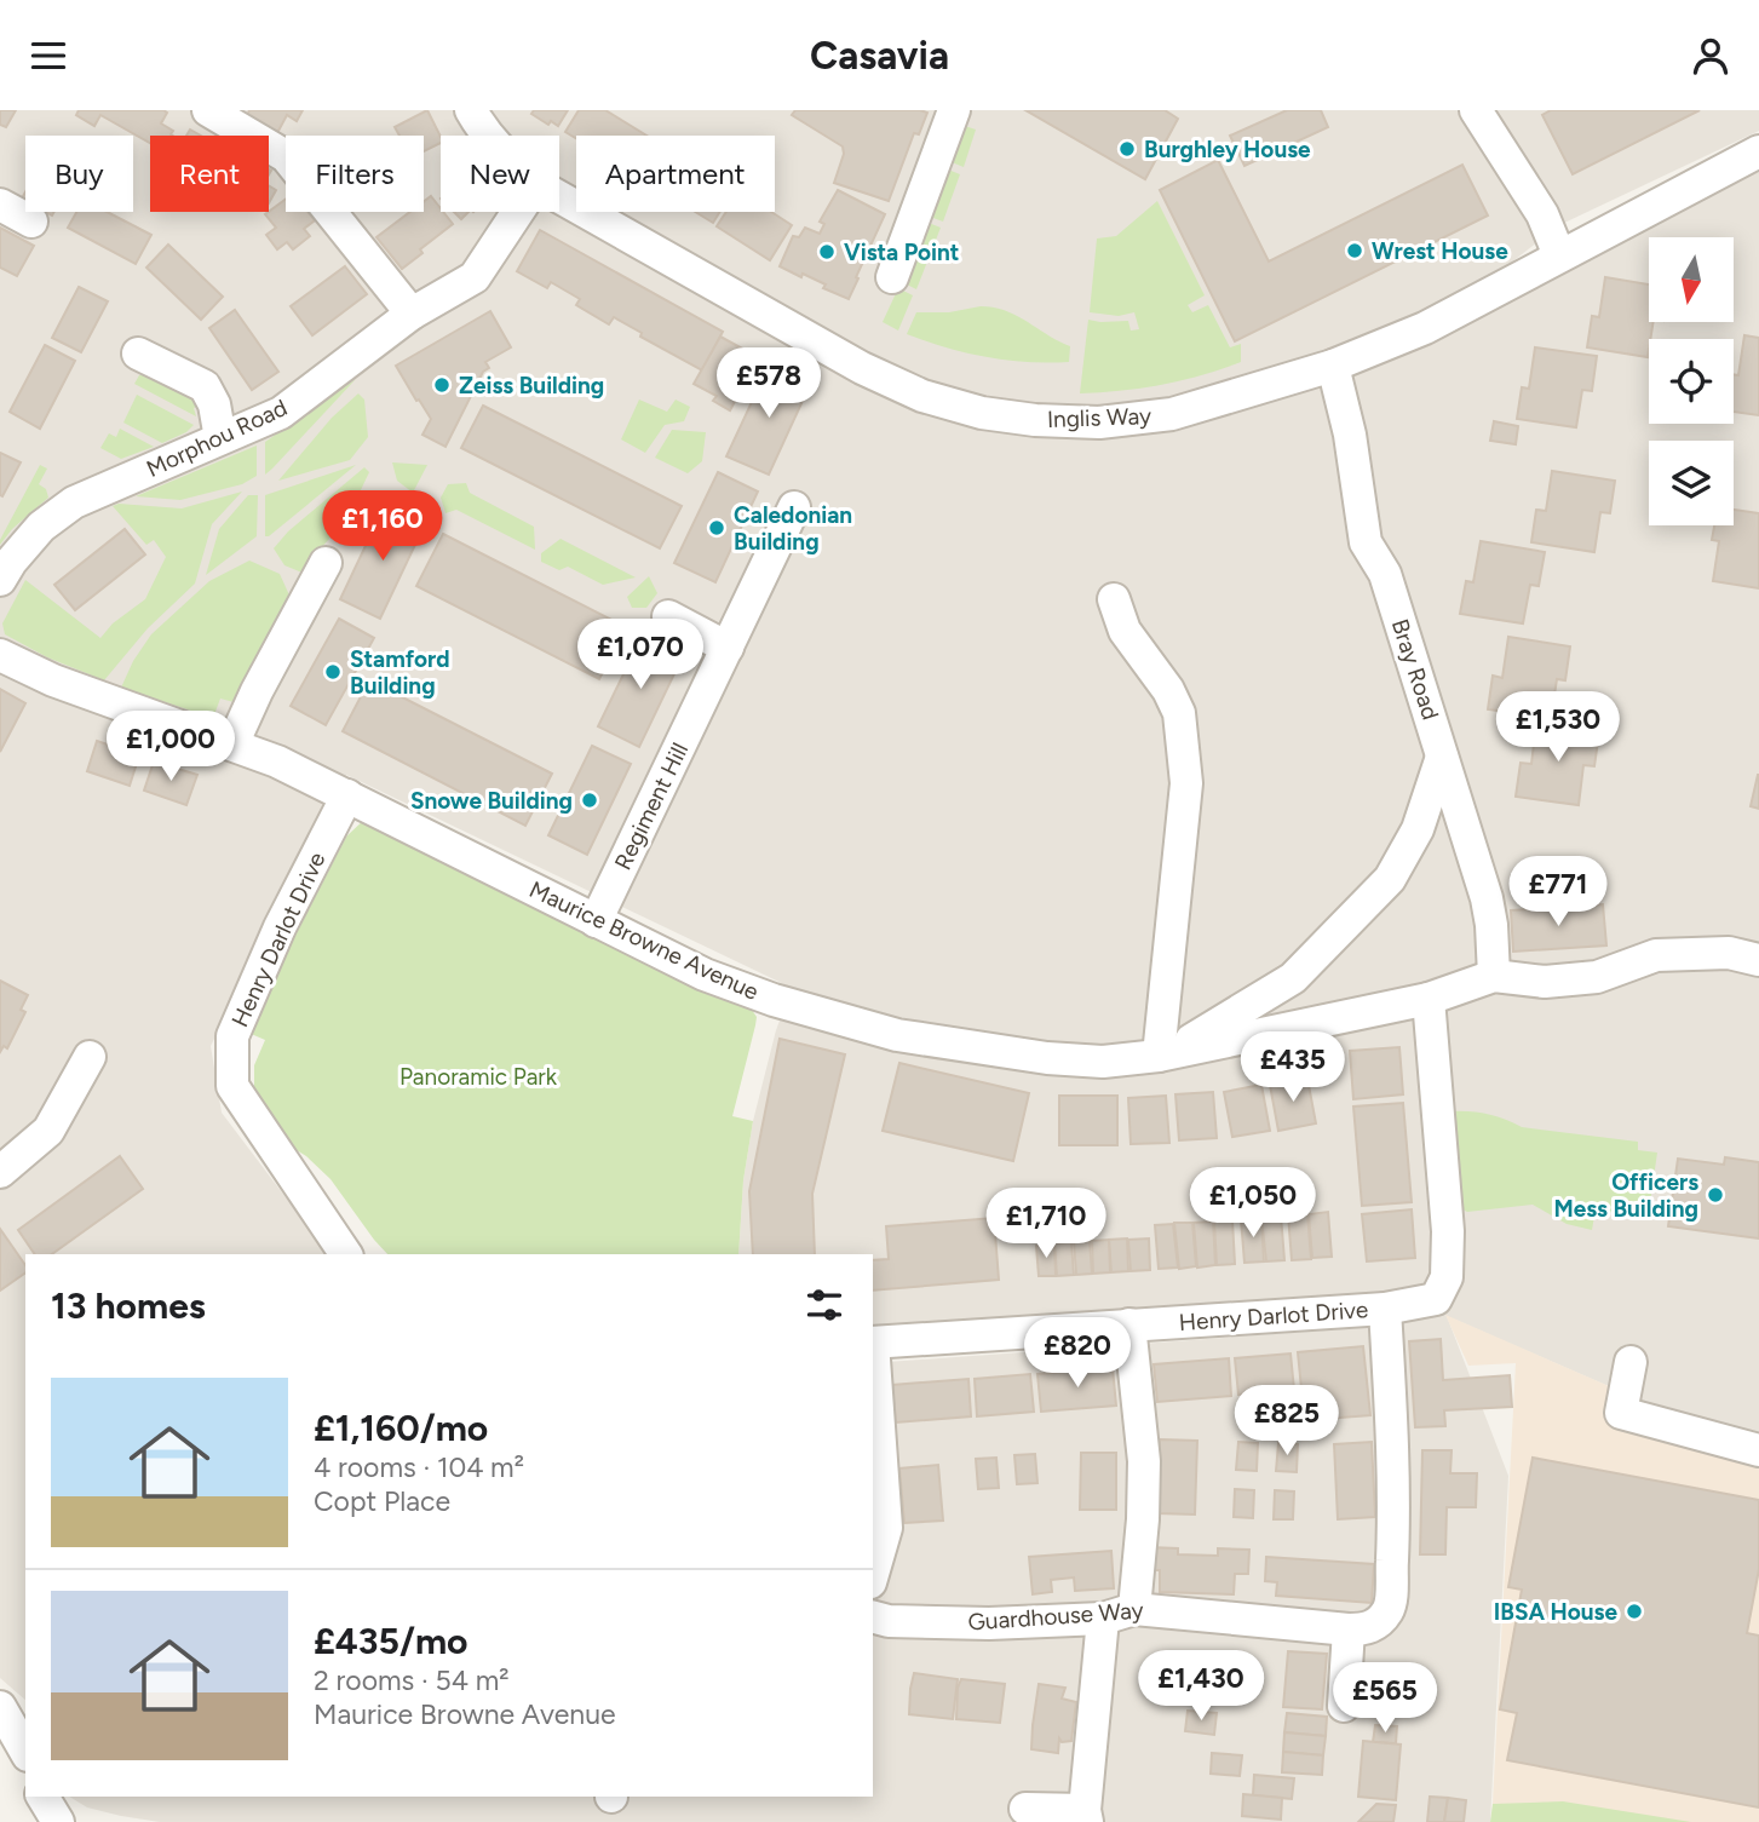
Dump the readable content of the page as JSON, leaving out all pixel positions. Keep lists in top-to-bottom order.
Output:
{
  "streets": {
    "street": [
      "Inglis Way",
      "Morphou Road",
      "Bray Road",
      "Regiment Hill",
      "Henry Darlot Drive",
      "Maurice Browne Avenue",
      "Guardhouse Way"
    ]
  },
  "crossings": [
    ["Inglis Way", "Bray Road"],
    ["Regiment Hill", "Maurice Browne Avenue"],
    ["Henry Darlot Drive", "Maurice Browne Avenue"],
    ["Henry Darlot Drive", "Guardhouse Way"]
  ],
  "parks": ["Panoramic Park"],
  "places": [
    "Burghley House",
    "Wrest House",
    "Vista Point",
    "Zeiss Building",
    "Caledonian Building",
    "Stamford Building",
    "Snowe Building",
    "Officers Mess Building",
    "IBSA House"
  ],
  "north": "bottom",
  "page": {
    "header": "Casavia",
    "chip": [
      "Buy",
      "Rent",
      "Filters",
      "New",
      "Apartment"
    ],
    "price": [
      "£578",
      "£1,160",
      "£1,070",
      "£1,530",
      "£1,000",
      "£771",
      "£435",
      "£1,050",
      "£1,710",
      "£820",
      "£825",
      "£1,430",
      "£565"
    ],
    "heading": "13 homes",
    "list": [
      {
        "name": "£1,160/mo",
        "note": "4 rooms · 104 m² · Copt Place"
      },
      {
        "name": "£435/mo",
        "note": "2 rooms · 54 m² · Maurice Browne Avenue"
      }
    ]
  }
}
